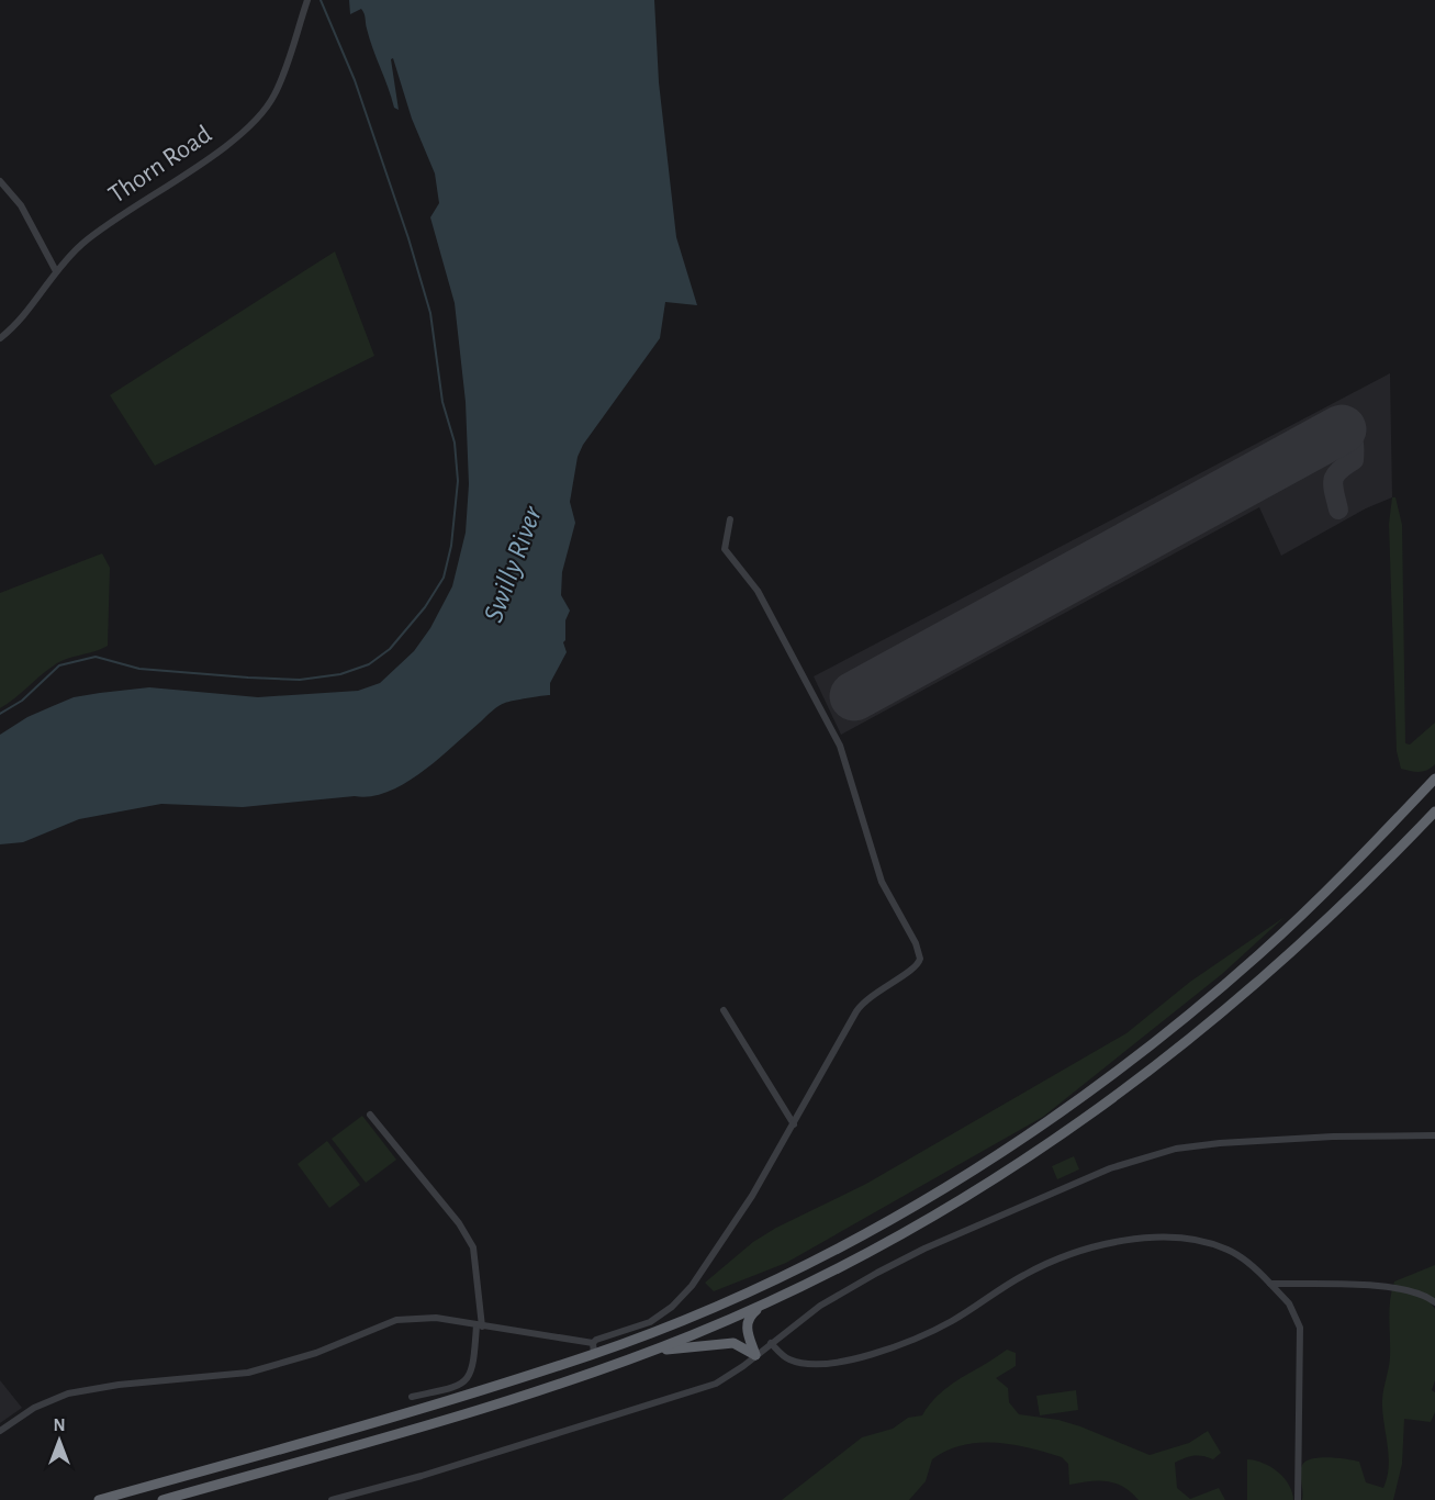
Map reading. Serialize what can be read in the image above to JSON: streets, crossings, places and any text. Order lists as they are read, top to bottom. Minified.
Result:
{"streets":{"street":["Thorn Road"]},"water":["Swilly River"],"north":"top"}
